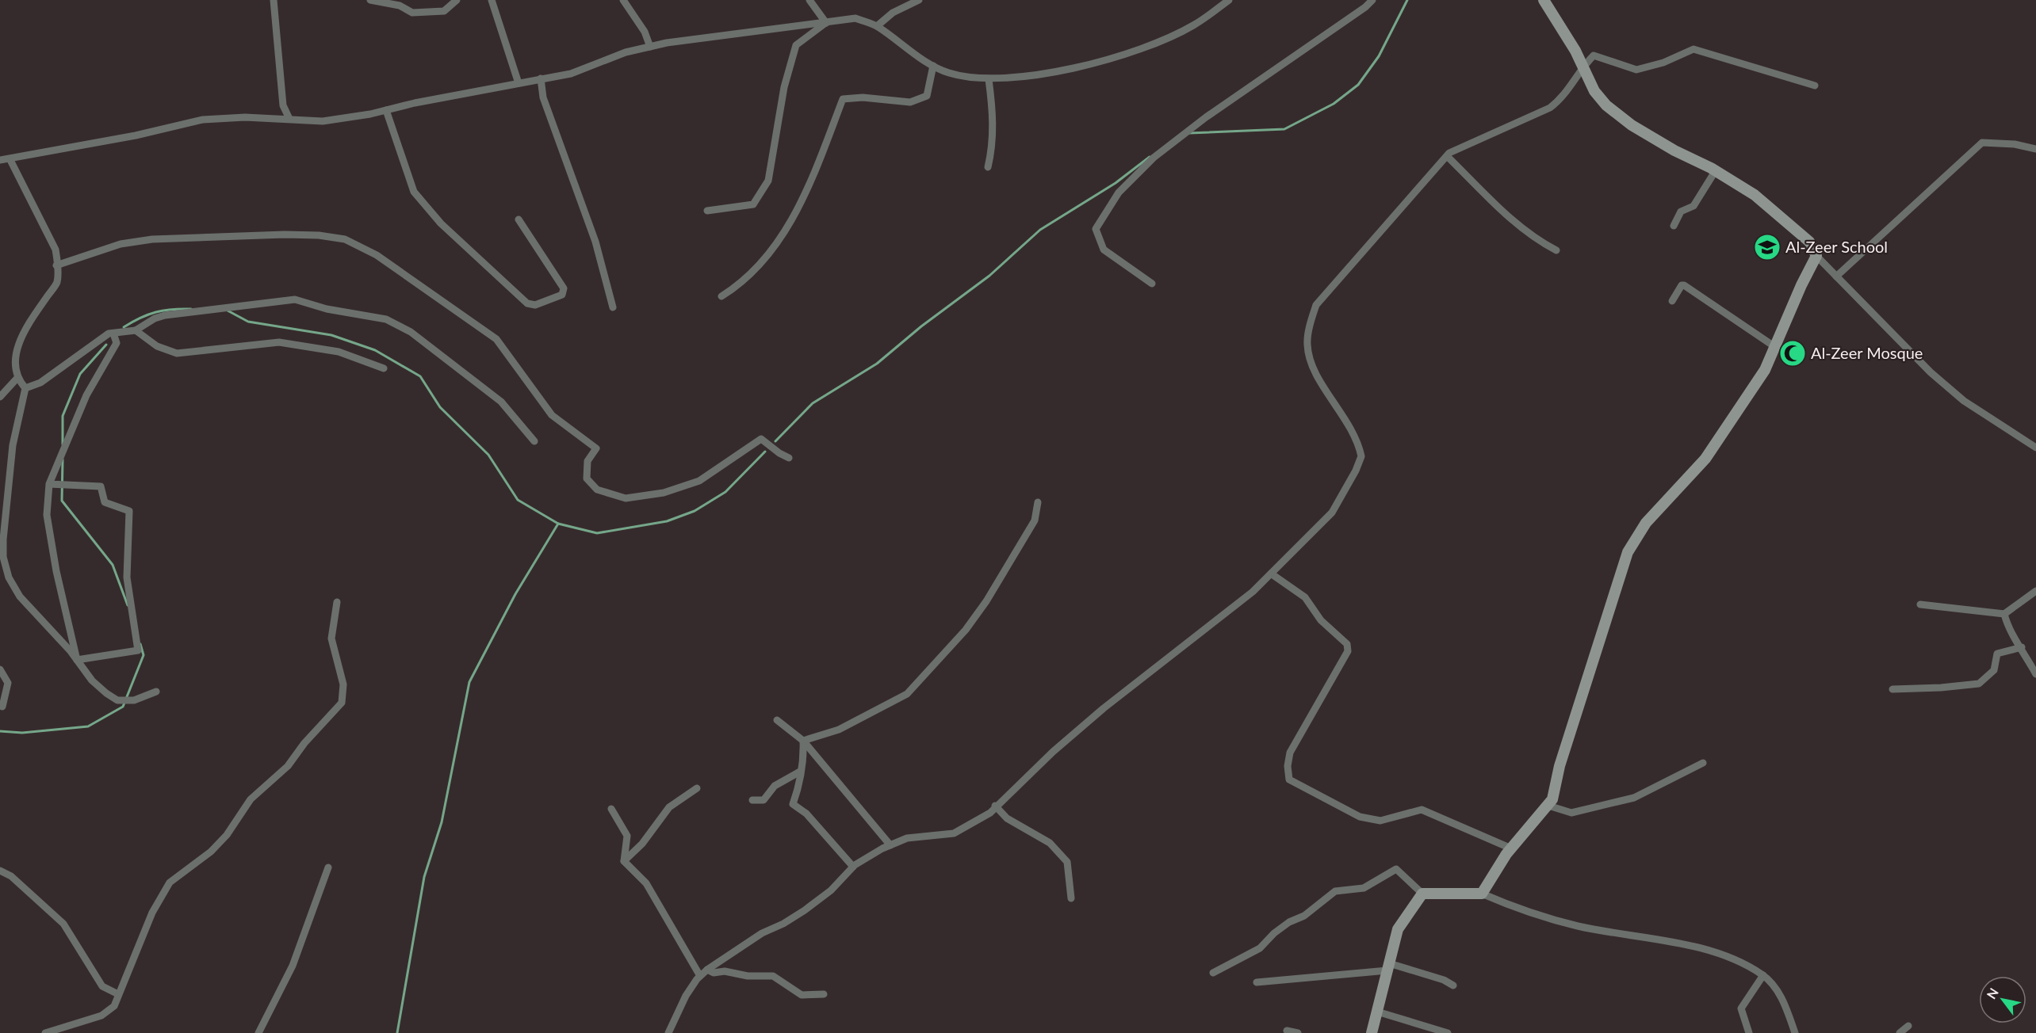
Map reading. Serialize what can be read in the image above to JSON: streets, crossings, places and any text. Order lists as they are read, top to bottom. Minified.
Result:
{"places":{"school or university":["Al-Zeer School"],"mosque":["Al-Zeer Mosque"]},"north":"top left"}
